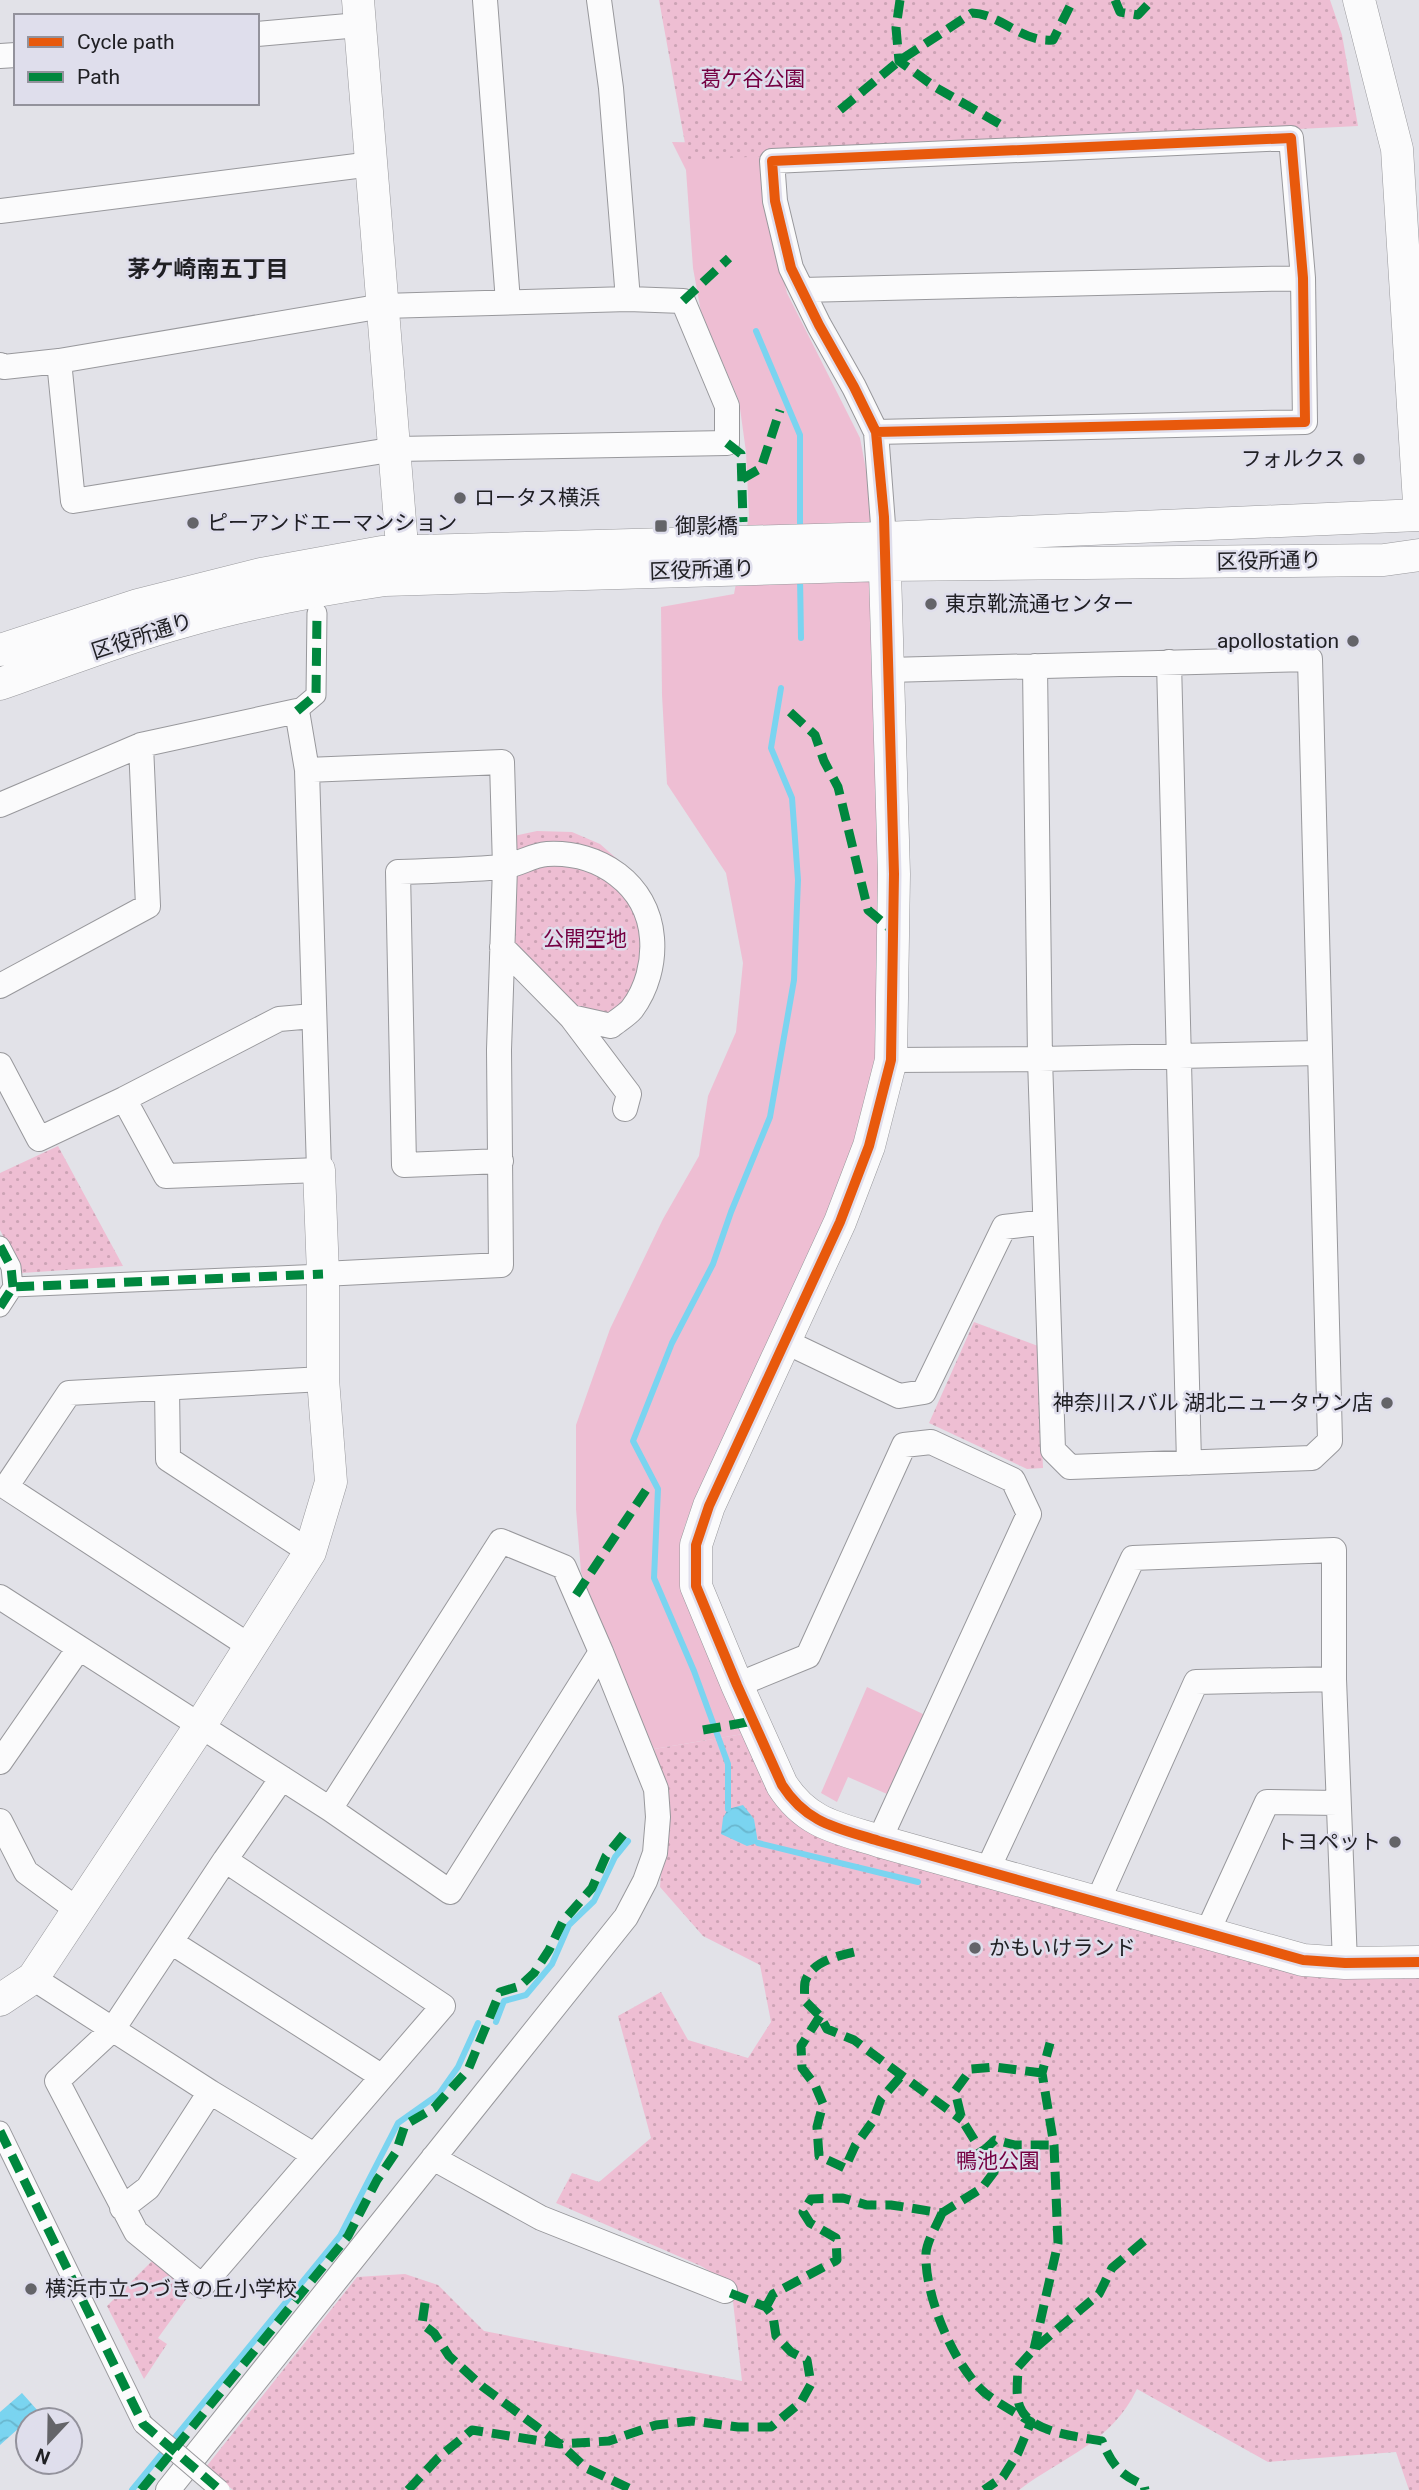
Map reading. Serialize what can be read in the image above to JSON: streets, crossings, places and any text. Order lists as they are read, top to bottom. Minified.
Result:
{"streets":{"street":["区役所通り"]},"districts":["茅ケ崎南五丁目"],"parks":["葛ケ谷公園","公開空地","鴨池公園"],"places":{"other":["フォルクス","ロータス横浜","ピーアンドエーマンション","東京靴流通センター","apollostation","神奈川スバル 湖北ニュータウン店","トヨペット","かもいけランド","横浜市立つづきの丘小学校"],"transit":["御影橋"]},"legend":["Cycle path","Path"],"north":"bottom"}
